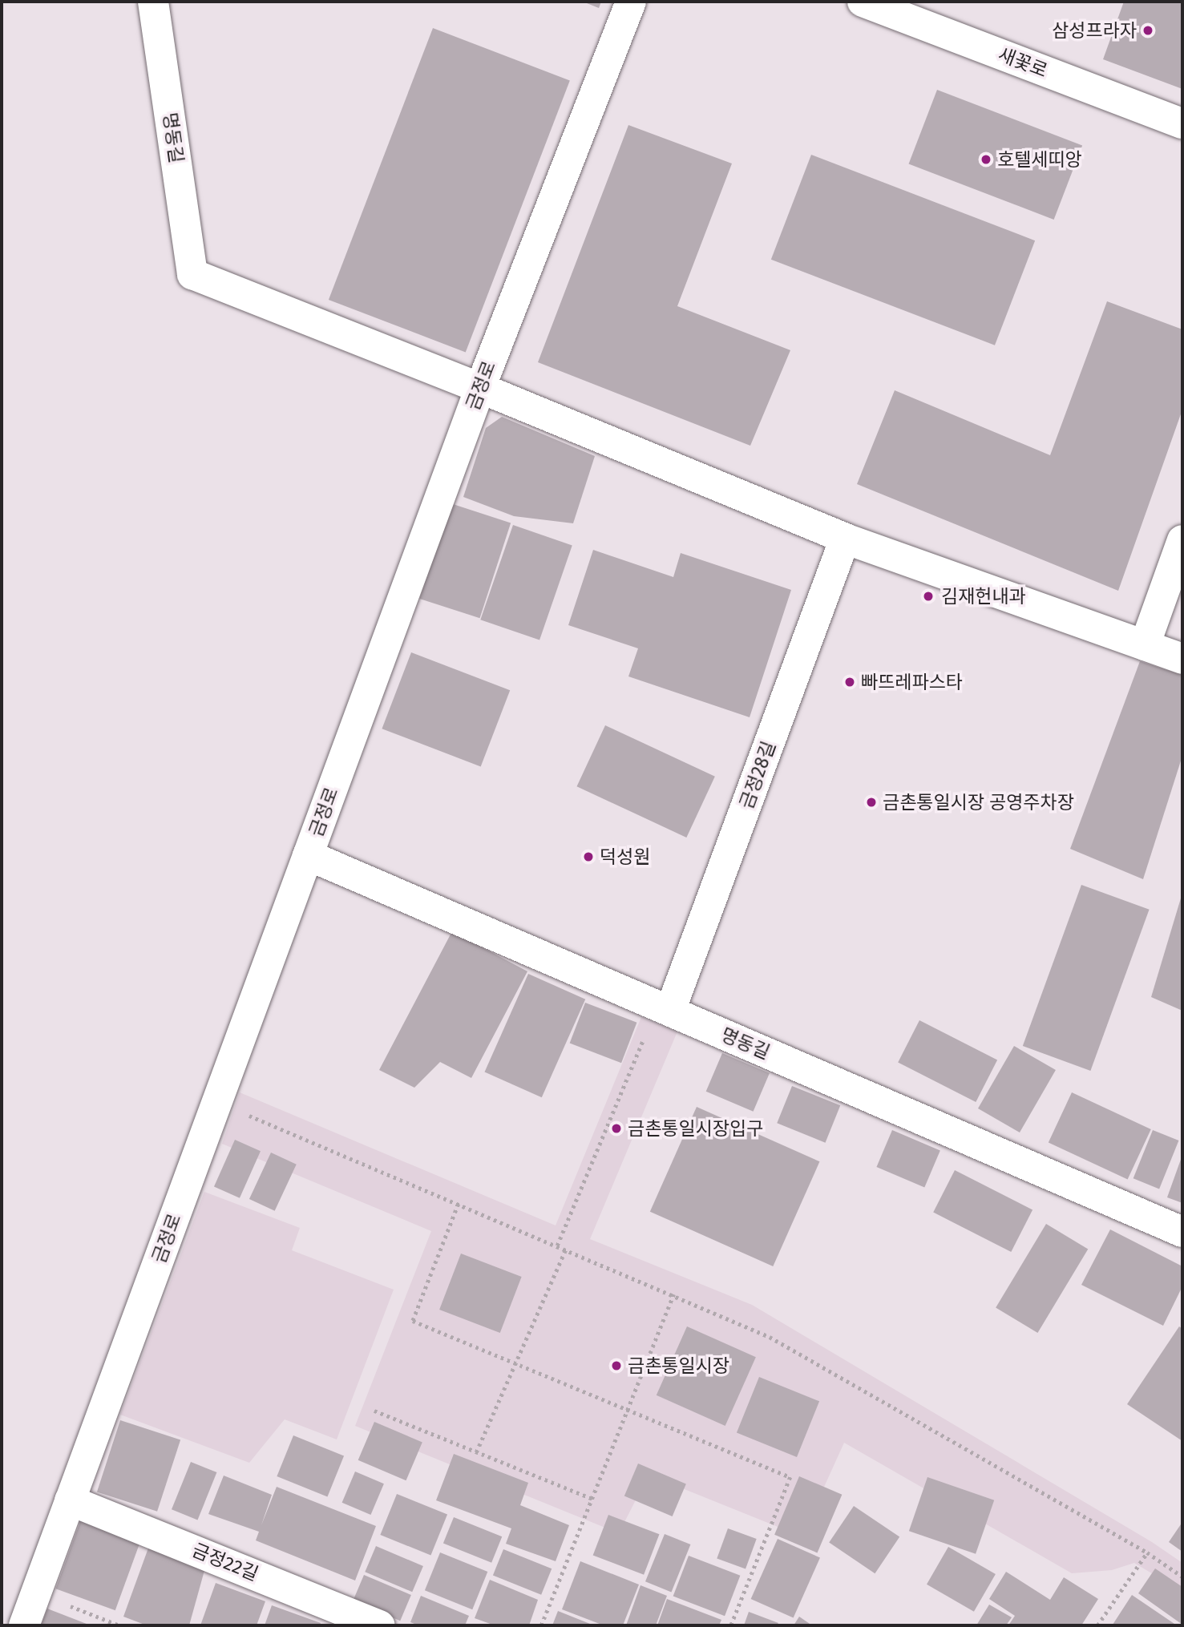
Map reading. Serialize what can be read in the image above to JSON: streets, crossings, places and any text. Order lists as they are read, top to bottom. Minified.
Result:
{"streets":{"street":["새꽃로","명동길","금정로","금정28길","금정22길"]},"crossings":[["명동길","금정로"],["명동길","금정28길"],["금정로","금정22길"]],"places":["삼성프라자","호텔세띠앙","김재헌내과","빠뜨레파스타","금촌통일시장 공영주차장","덕성원","금촌통일시장입구","금촌통일시장"]}
